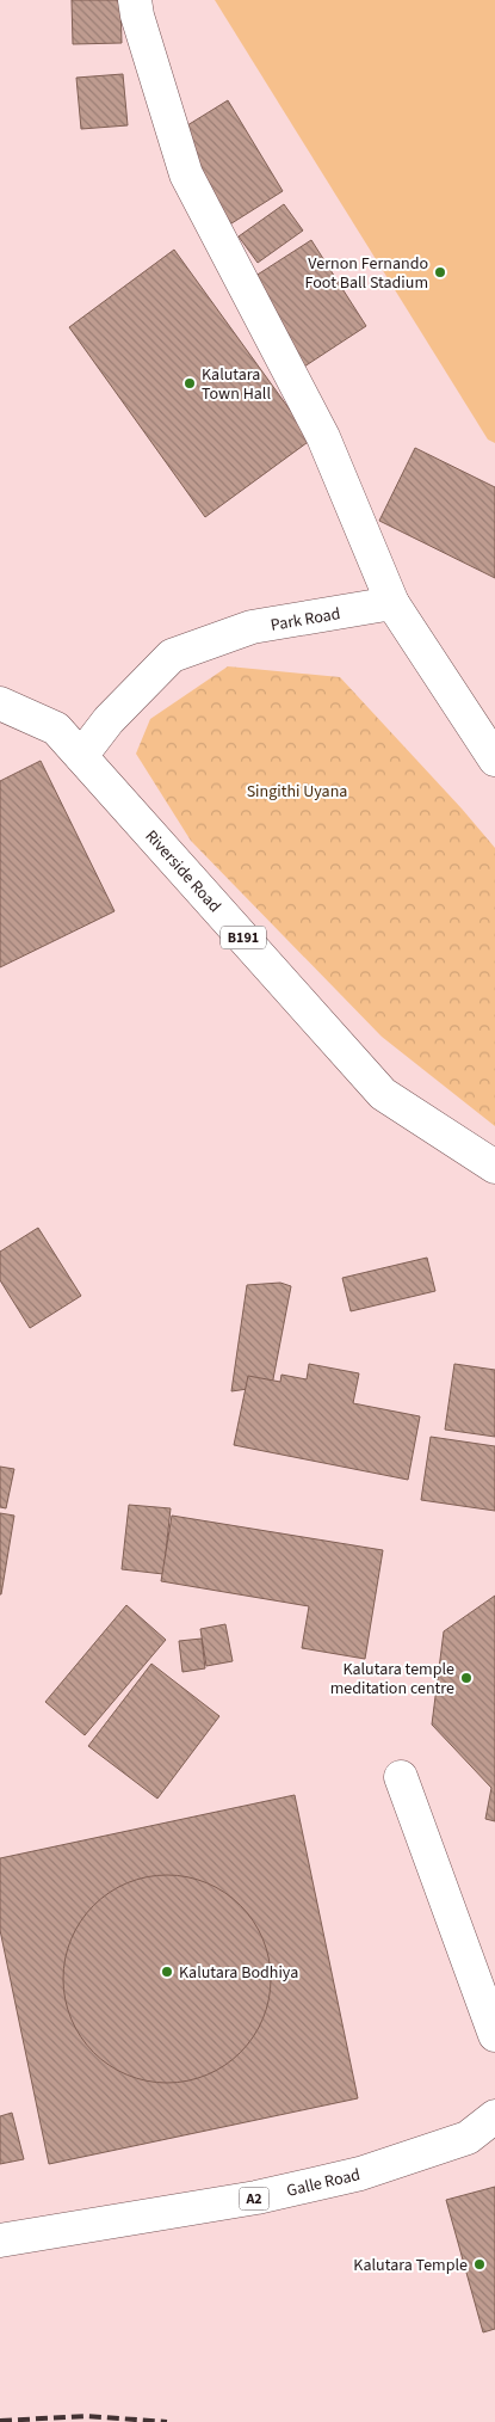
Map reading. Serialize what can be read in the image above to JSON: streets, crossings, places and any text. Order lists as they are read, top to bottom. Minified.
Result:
{"streets":{"main road":["Park Road","Riverside Road","B191","Galle Road","A2"]},"crossings":[["Park Road","Riverside Road"]],"parks":["Singithi Uyana"],"places":["Vernon Fernando Foot Ball Stadium","Kalutara Town Hall","Kalutara temple meditation centre","Kalutara Bodhiya","Kalutara Temple"]}
